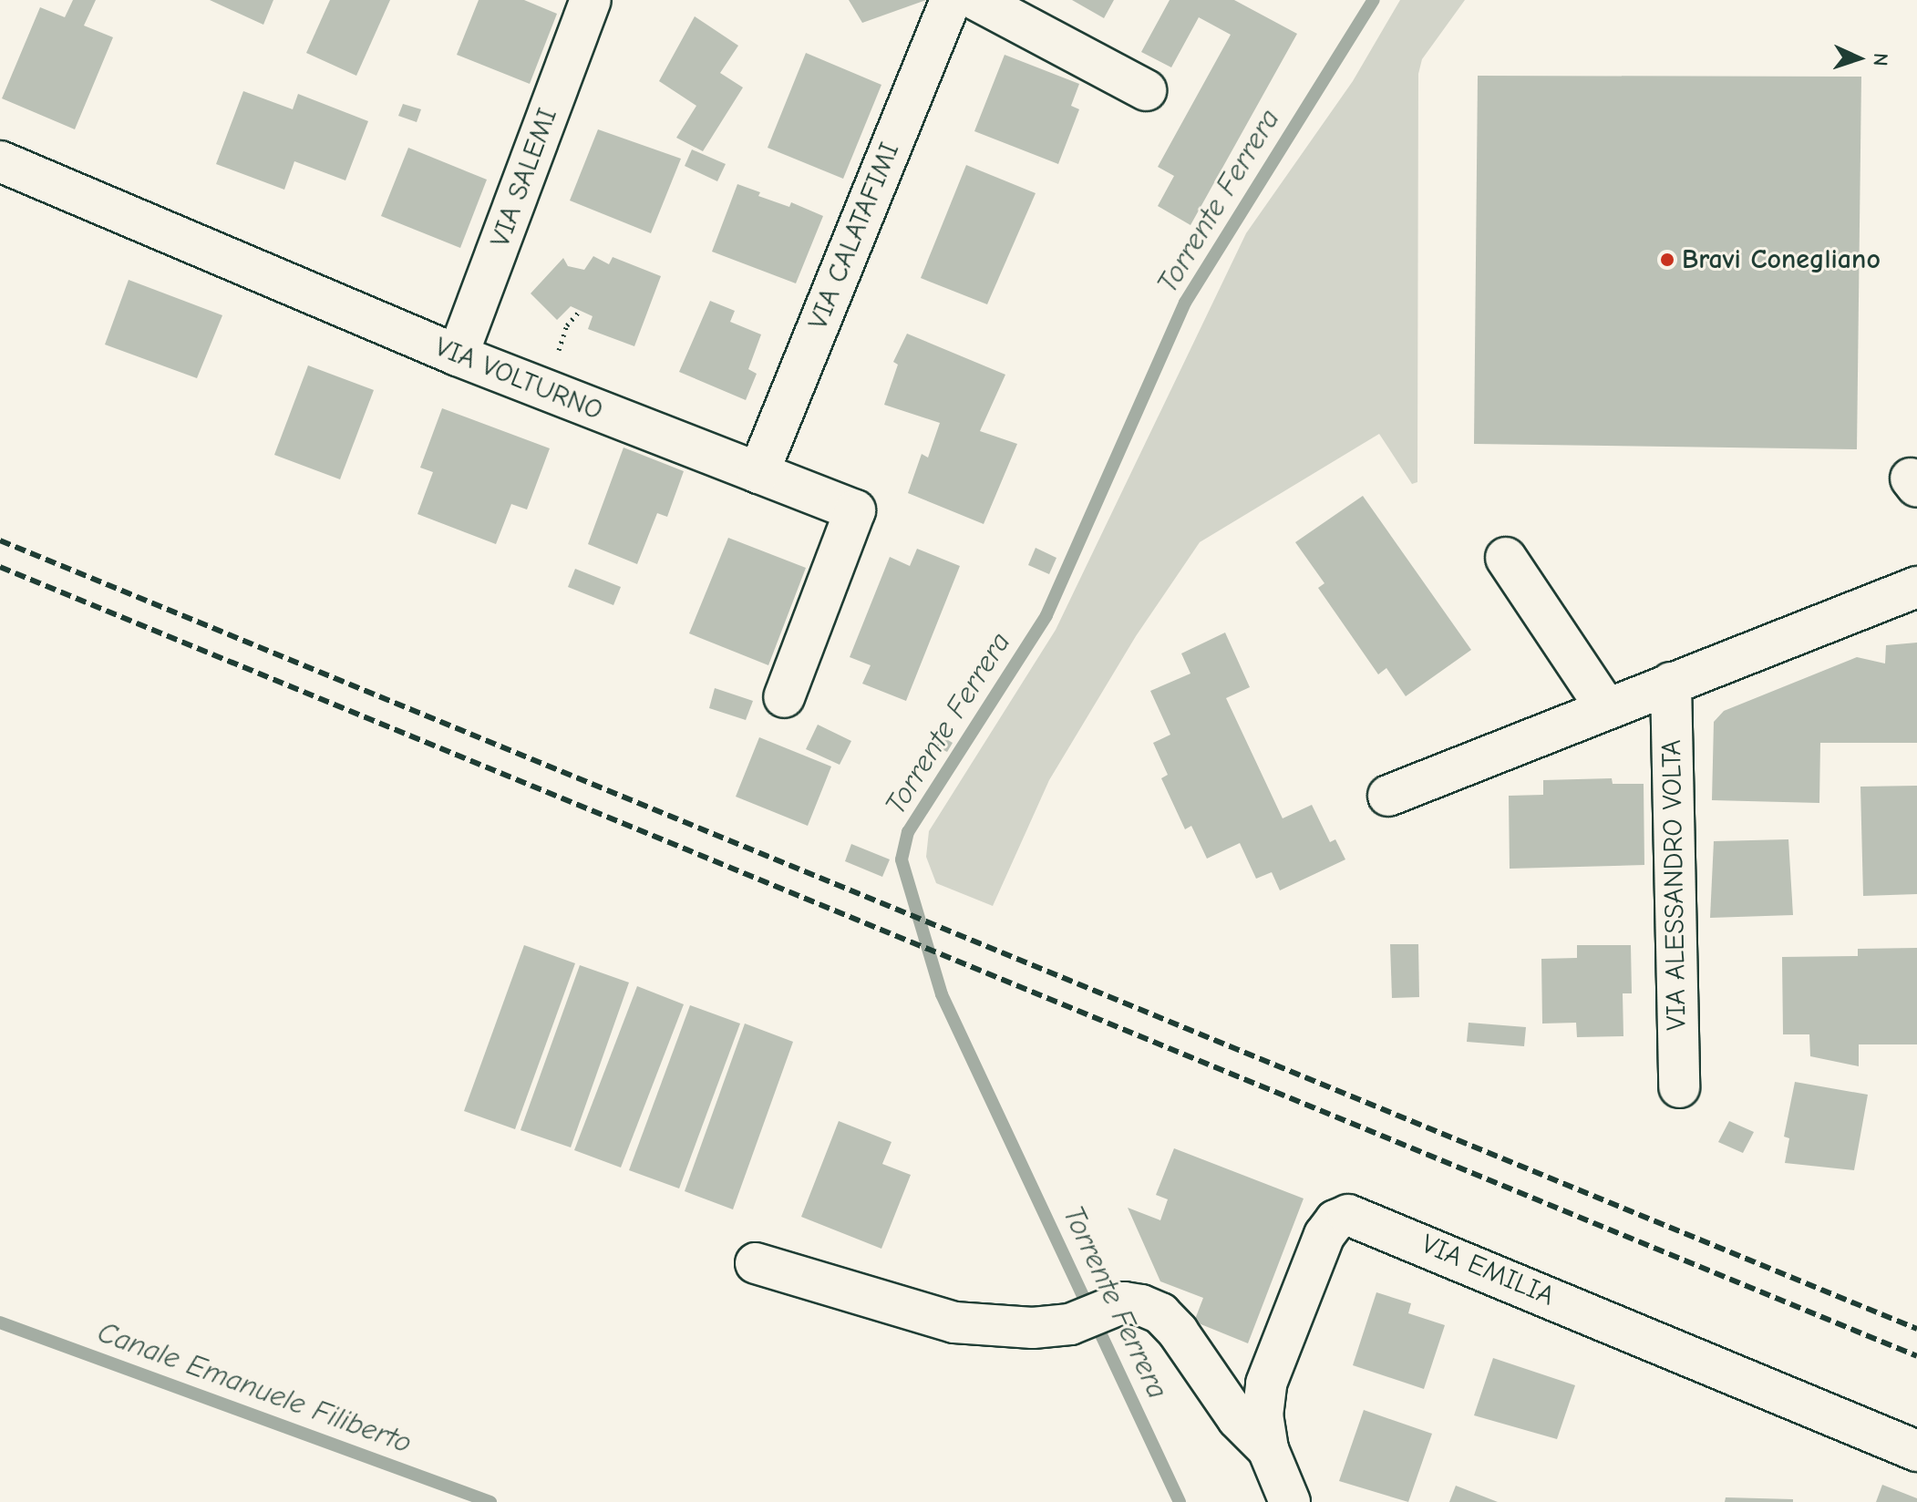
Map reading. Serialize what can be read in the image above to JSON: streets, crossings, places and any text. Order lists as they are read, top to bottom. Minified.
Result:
{"streets":{"street":["VIA SALEMI","VIA CALATAFIMI","VIA VOLTURNO","VIA ALESSANDRO VOLTA","VIA EMILIA"]},"crossings":[["VIA SALEMI","VIA VOLTURNO"],["VIA CALATAFIMI","VIA VOLTURNO"]],"water":["Torrente Ferrera","Canale Emanuele Filiberto"],"places":["Bravi Conegliano"],"north":"right"}
